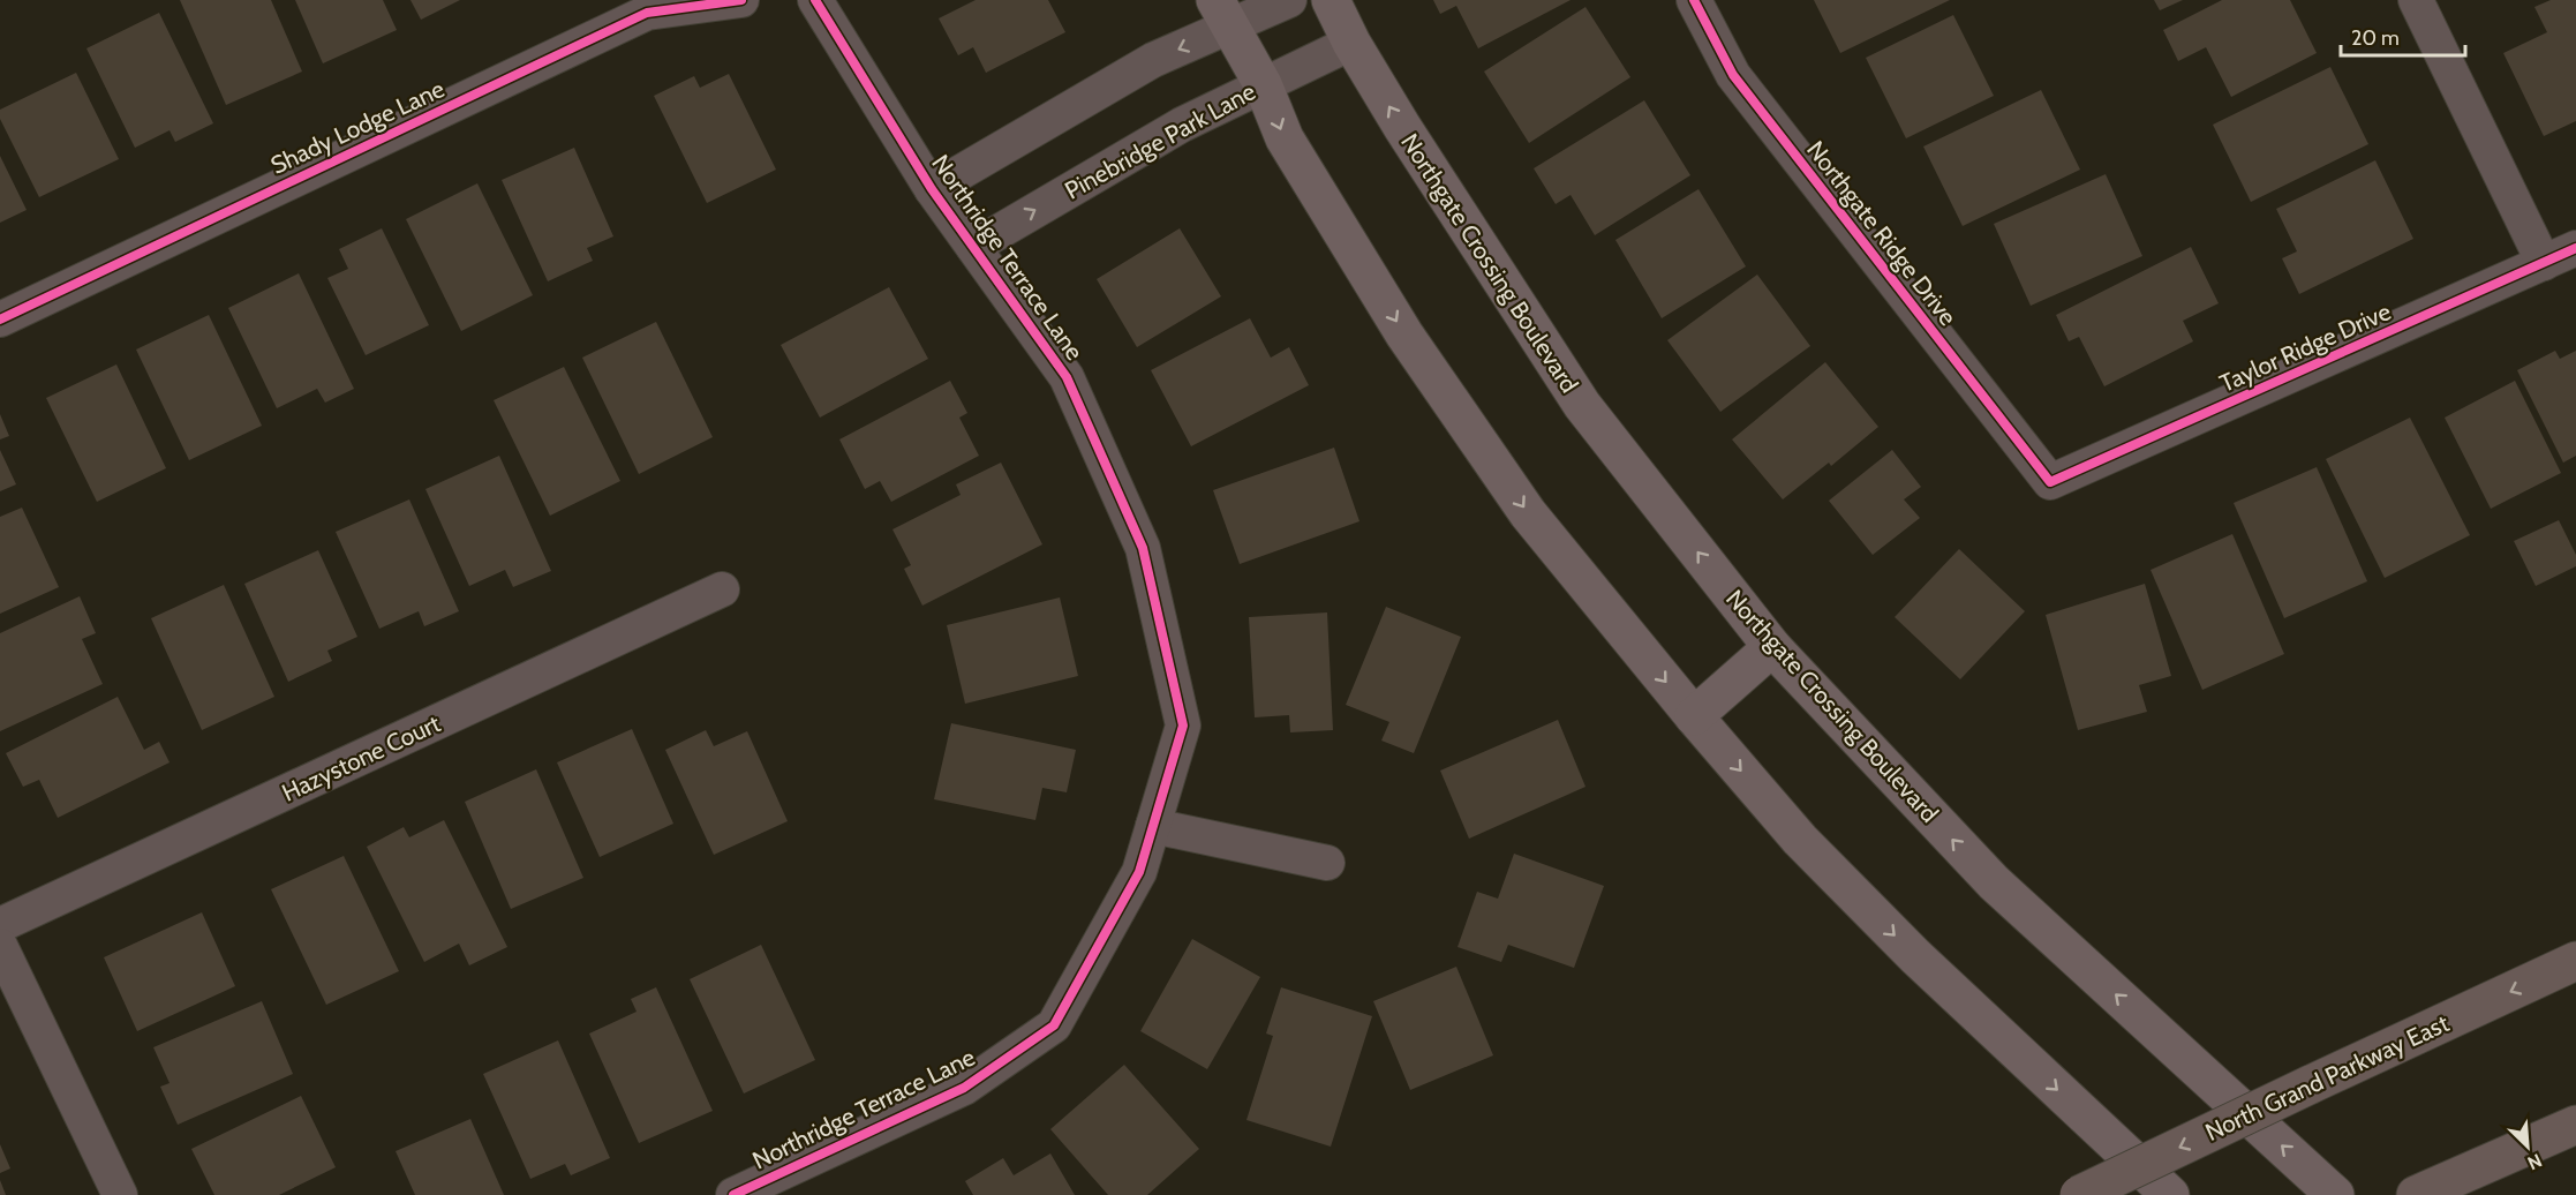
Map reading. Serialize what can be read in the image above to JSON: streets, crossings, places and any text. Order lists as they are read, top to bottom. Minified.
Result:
{"streets":{"highway":["North Grand Parkway East"],"main road":["Northgate Crossing Boulevard"],"street":["Shady Lodge Lane","Pinebridge Park Lane","Northgate Ridge Drive","Northridge Terrace Lane","Taylor Ridge Drive","Hazystone Court"]},"crossings":[["Pinebridge Park Lane","Northridge Terrace Lane"],["Pinebridge Park Lane","Northgate Crossing Boulevard"],["Northgate Ridge Drive","Taylor Ridge Drive"]],"scale_bar":"20 m","north":"bottom right"}
